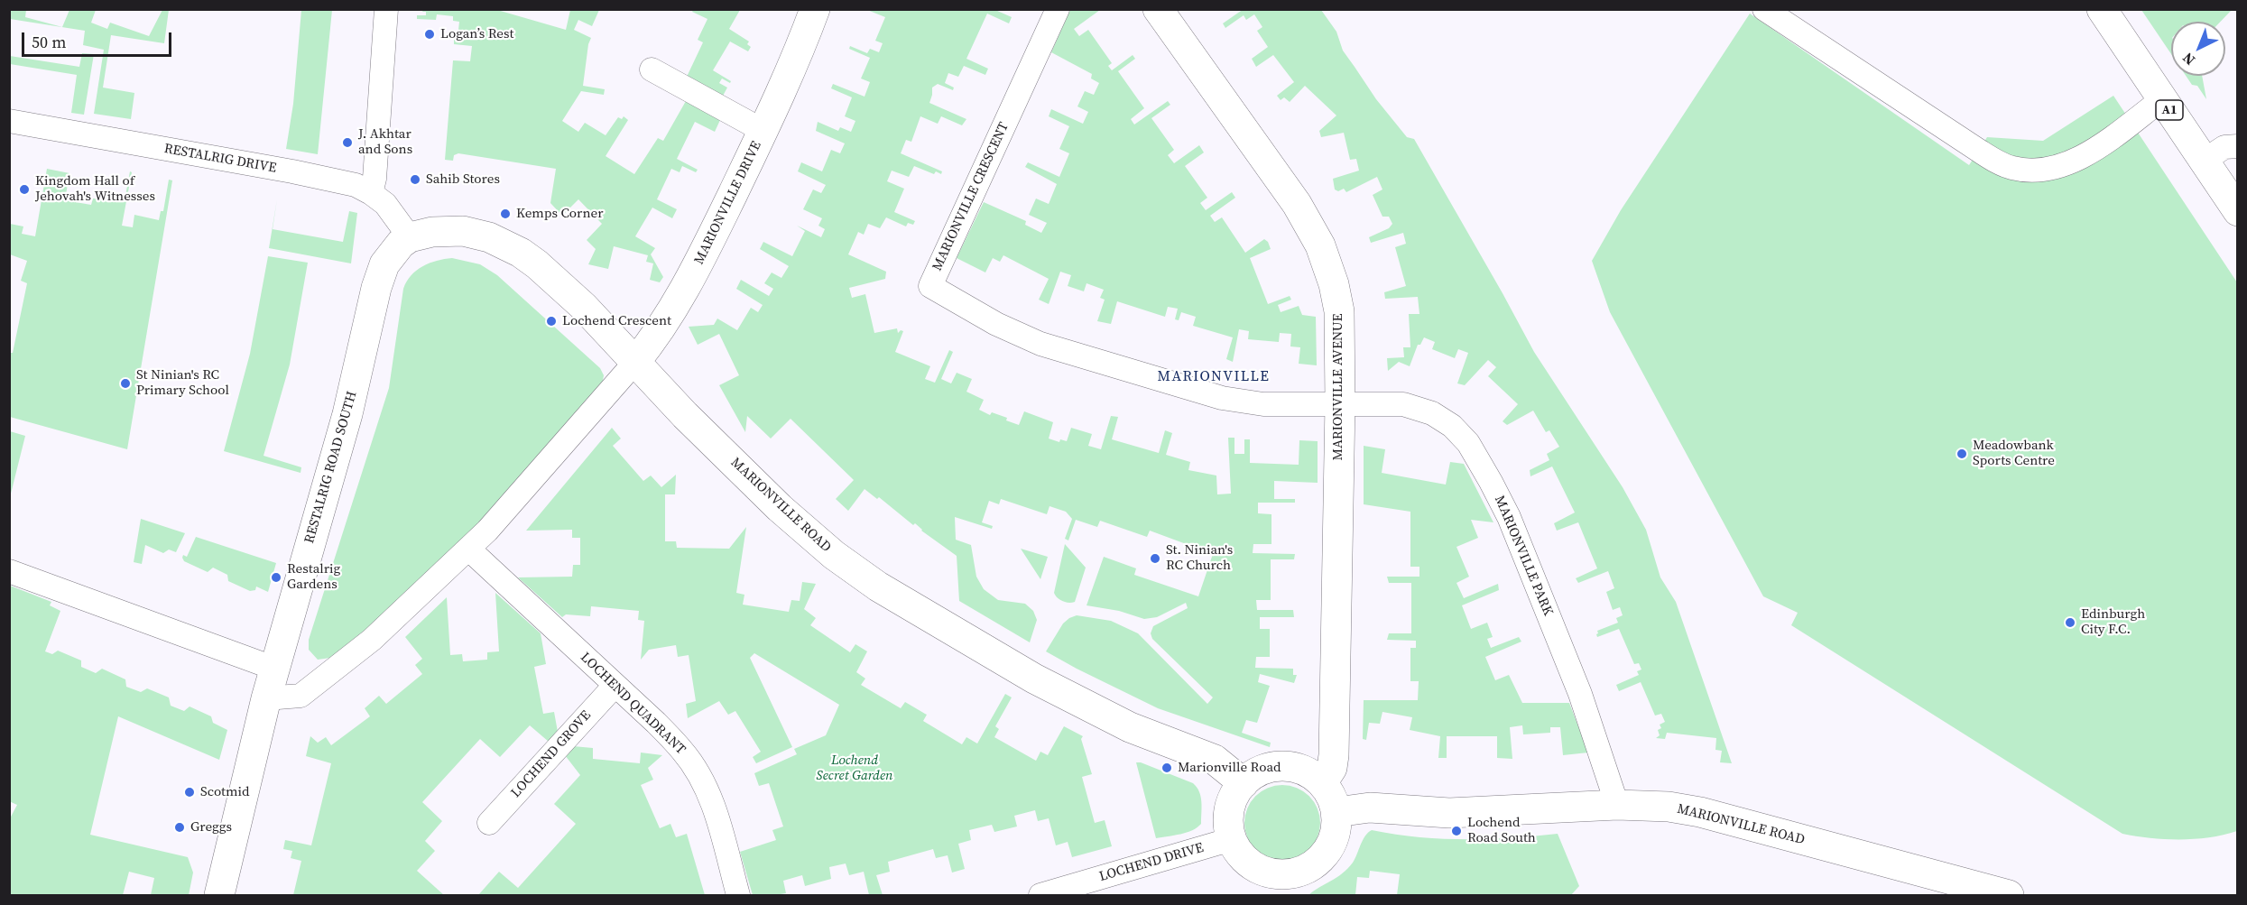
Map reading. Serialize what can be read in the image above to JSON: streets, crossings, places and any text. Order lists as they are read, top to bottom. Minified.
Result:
{"streets":{"street":["A1","RESTALRIG DRIVE","MARIONVILLE CRESCENT","MARIONVILLE DRIVE","MARIONVILLE AVENUE","RESTALRIG ROAD SOUTH","MARIONVILLE ROAD","MARIONVILLE PARK","LOCHEND QUADRANT","LOCHEND GROVE","LOCHEND DRIVE"]},"crossings":[["RESTALRIG DRIVE","RESTALRIG ROAD SOUTH"],["RESTALRIG DRIVE","MARIONVILLE ROAD"],["MARIONVILLE CRESCENT","MARIONVILLE AVENUE"],["MARIONVILLE CRESCENT","MARIONVILLE PARK"],["MARIONVILLE DRIVE","MARIONVILLE ROAD"],["MARIONVILLE AVENUE","MARIONVILLE ROAD"],["MARIONVILLE AVENUE","MARIONVILLE PARK"],["MARIONVILLE AVENUE","LOCHEND DRIVE"],["RESTALRIG ROAD SOUTH","MARIONVILLE ROAD"],["MARIONVILLE ROAD","MARIONVILLE PARK"],["MARIONVILLE ROAD","LOCHEND DRIVE"],["LOCHEND QUADRANT","LOCHEND GROVE"]],"districts":["MARIONVILLE"],"parks":["Lochend Secret Garden"],"places":["Logan’s Rest","J. Akhtar and Sons","Sahib Stores","Kingdom Hall of Jehovah's Witnesses","Kemps Corner","Lochend Crescent","St Ninian's RC Primary School","Meadowbank Sports Centre","St. Ninian's RC Church","Restalrig Gardens","Edinburgh City F.C.","Marionville Road","Scotmid","Greggs","Lochend Road South"],"scale_bar":"50 m","north":"bottom left"}
